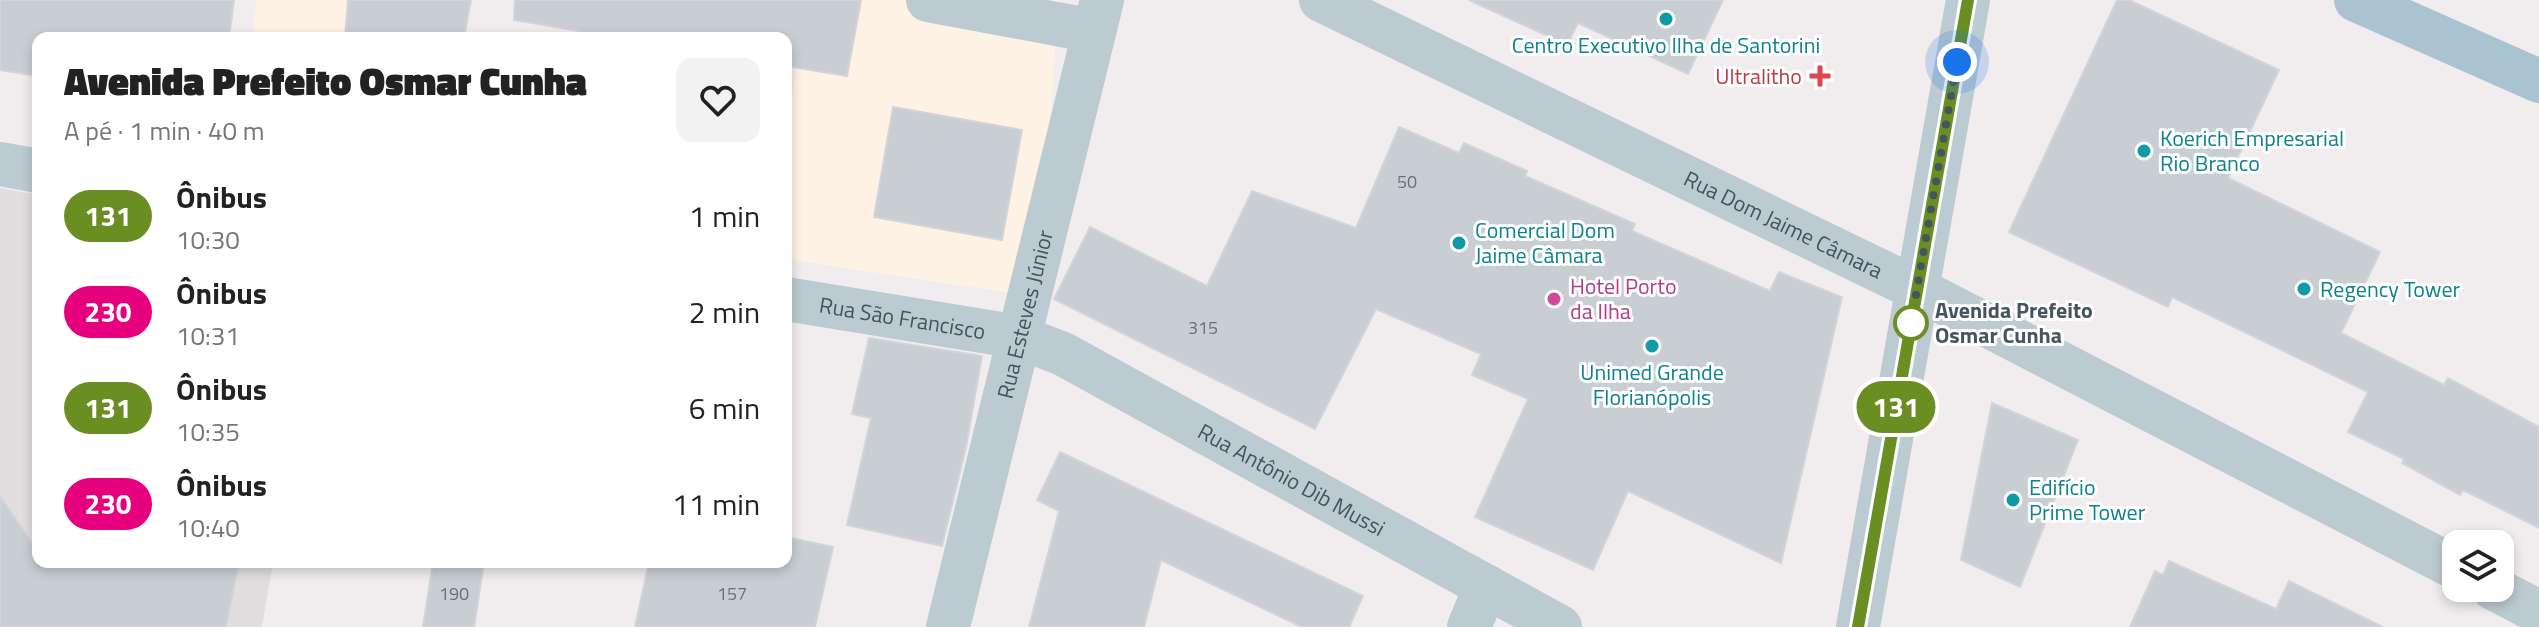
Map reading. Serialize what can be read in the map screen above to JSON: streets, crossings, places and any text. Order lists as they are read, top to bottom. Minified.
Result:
{"streets":{"street":["Rua Dom Jaime Câmara","Rua Esteves Júnior","Rua São Francisco","Rua Antônio Dib Mussi"]},"crossings":[["Rua Esteves Júnior","Rua São Francisco"],["Rua Esteves Júnior","Rua Antônio Dib Mussi"],["Rua São Francisco","Rua Antônio Dib Mussi"]],"places":{"other":["Centro Executivo Ilha de Santorini","Koerich Empresarial Rio Branco","Comercial Dom Jaime Câmara","Regency Tower","Hotel Porto da Ilha","Avenida Prefeito Osmar Cunha","Unimed Grande Florianópolis","Edifício Prime Tower"],"health":["Ultralitho"]},"lines":["bus line 131"],"house_numbers":["50","315","190","157"],"page":{"on_map":"131","heading":["Avenida Prefeito Osmar Cunha","A pé · 1 min · 40 m"],"list":[{"mark":"131","name":"Ônibus","note":"10:30","value":"1 min"},{"mark":"230","name":"Ônibus","note":"10:31","value":"2 min"},{"mark":"131","name":"Ônibus","note":"10:35","value":"6 min"},{"mark":"230","name":"Ônibus","note":"10:40","value":"11 min"}]}}
